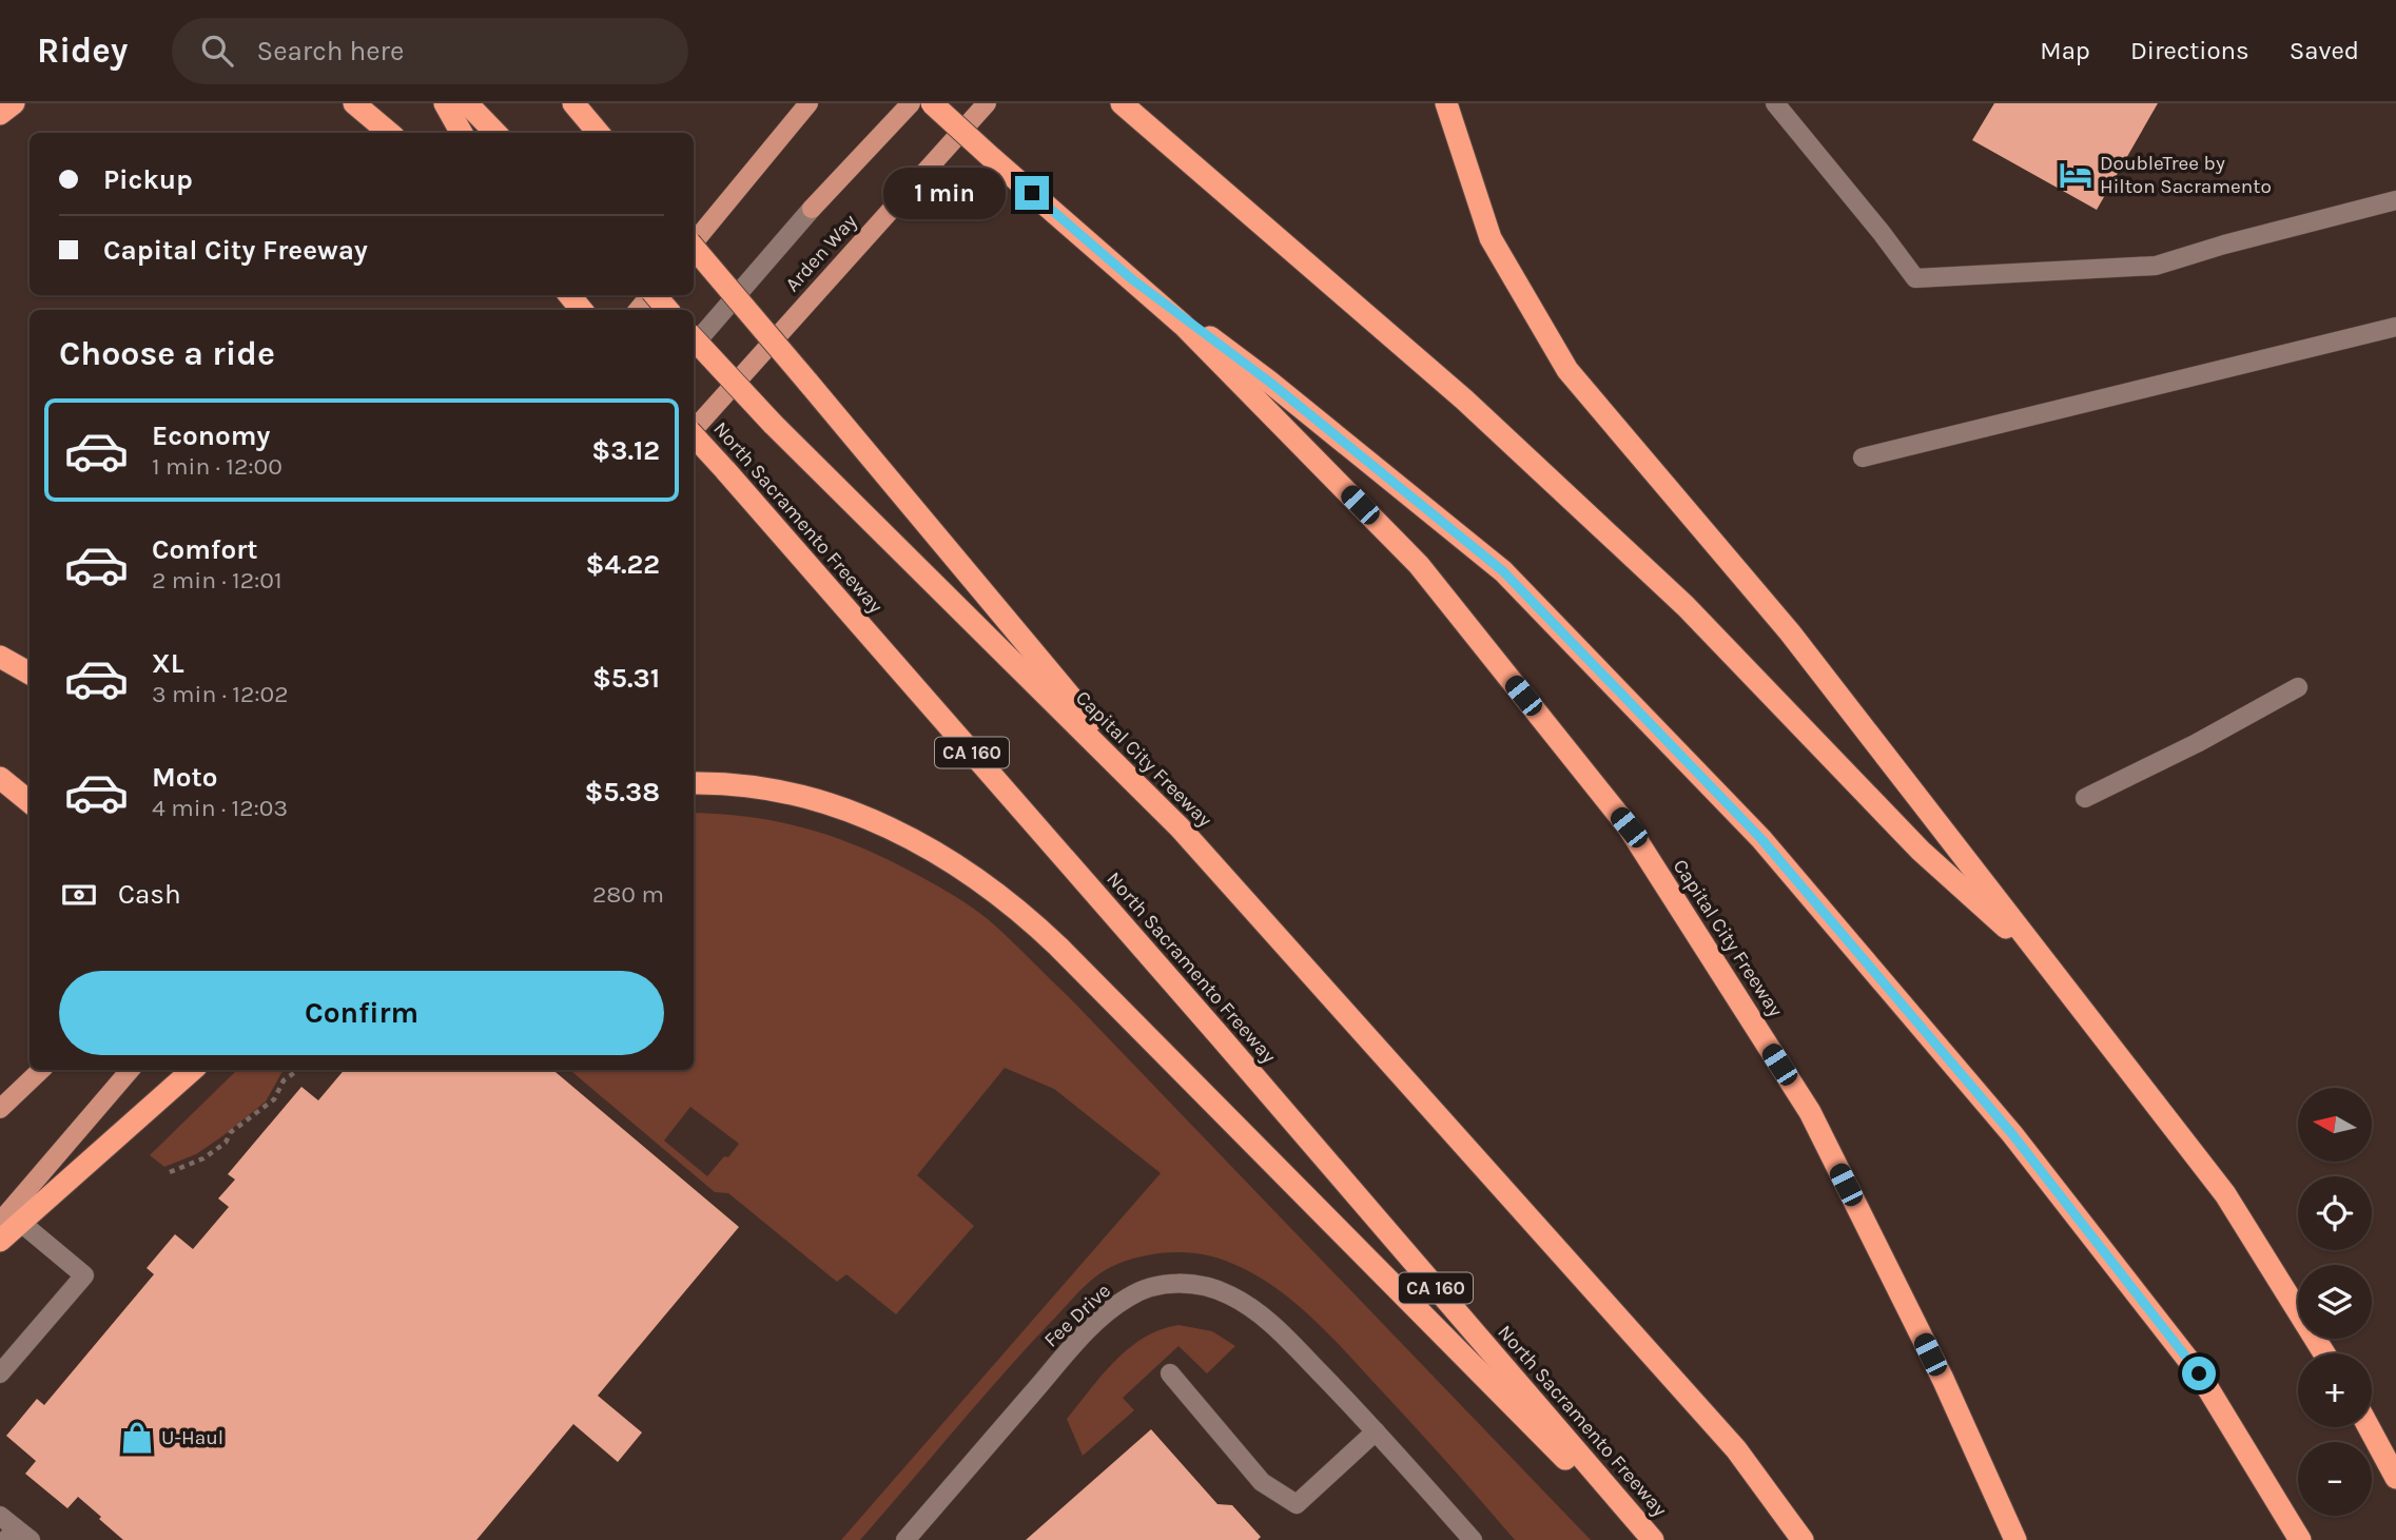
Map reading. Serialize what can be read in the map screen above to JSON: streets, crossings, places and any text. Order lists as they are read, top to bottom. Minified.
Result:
{"streets":{"highway":["North Sacramento Freeway","CA 160","Capital City Freeway"],"main road":["Arden Way"],"street":["Fee Drive"]},"places":{"hotel":["DoubleTree by Hilton Sacramento"],"shop":["U-Haul"]},"north":"left","page":{"header":"Ridey","search":"Search here","nav":["Map","Directions","Saved"],"banner":["Pickup","Capital City Freeway"],"bubble":"1 min","heading":"Choose a ride","list":[{"name":"Economy","note":"1 min · 12:00","value":"$3.12"},{"name":"Comfort","note":"2 min · 12:01","value":"$4.22"},{"name":"XL","note":"3 min · 12:02","value":"$5.31"},{"name":"Moto","note":"4 min · 12:03","value":"$5.38"}],"pay":["Cash","280 m"],"buttons":"Confirm","map_buttons":["+","−"]}}
